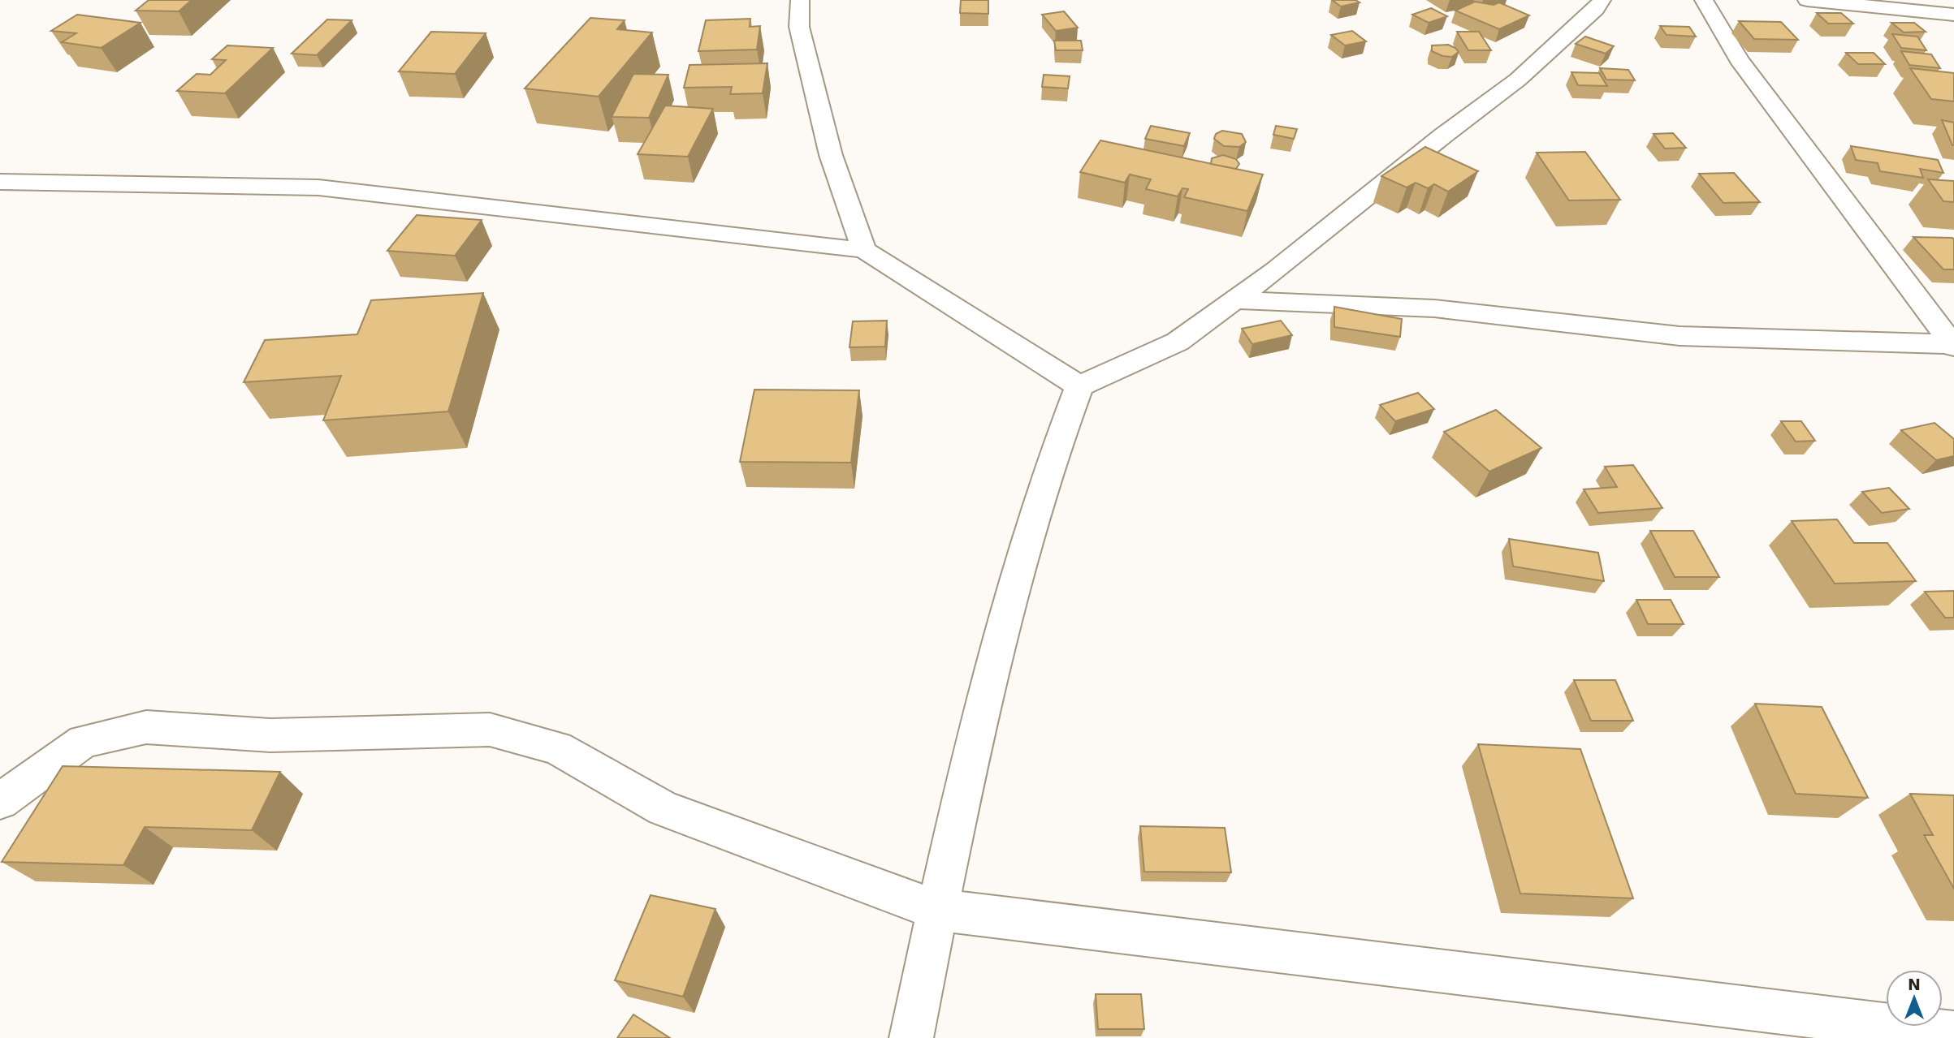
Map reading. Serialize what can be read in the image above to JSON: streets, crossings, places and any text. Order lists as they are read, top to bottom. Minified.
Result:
{"north":"top"}
